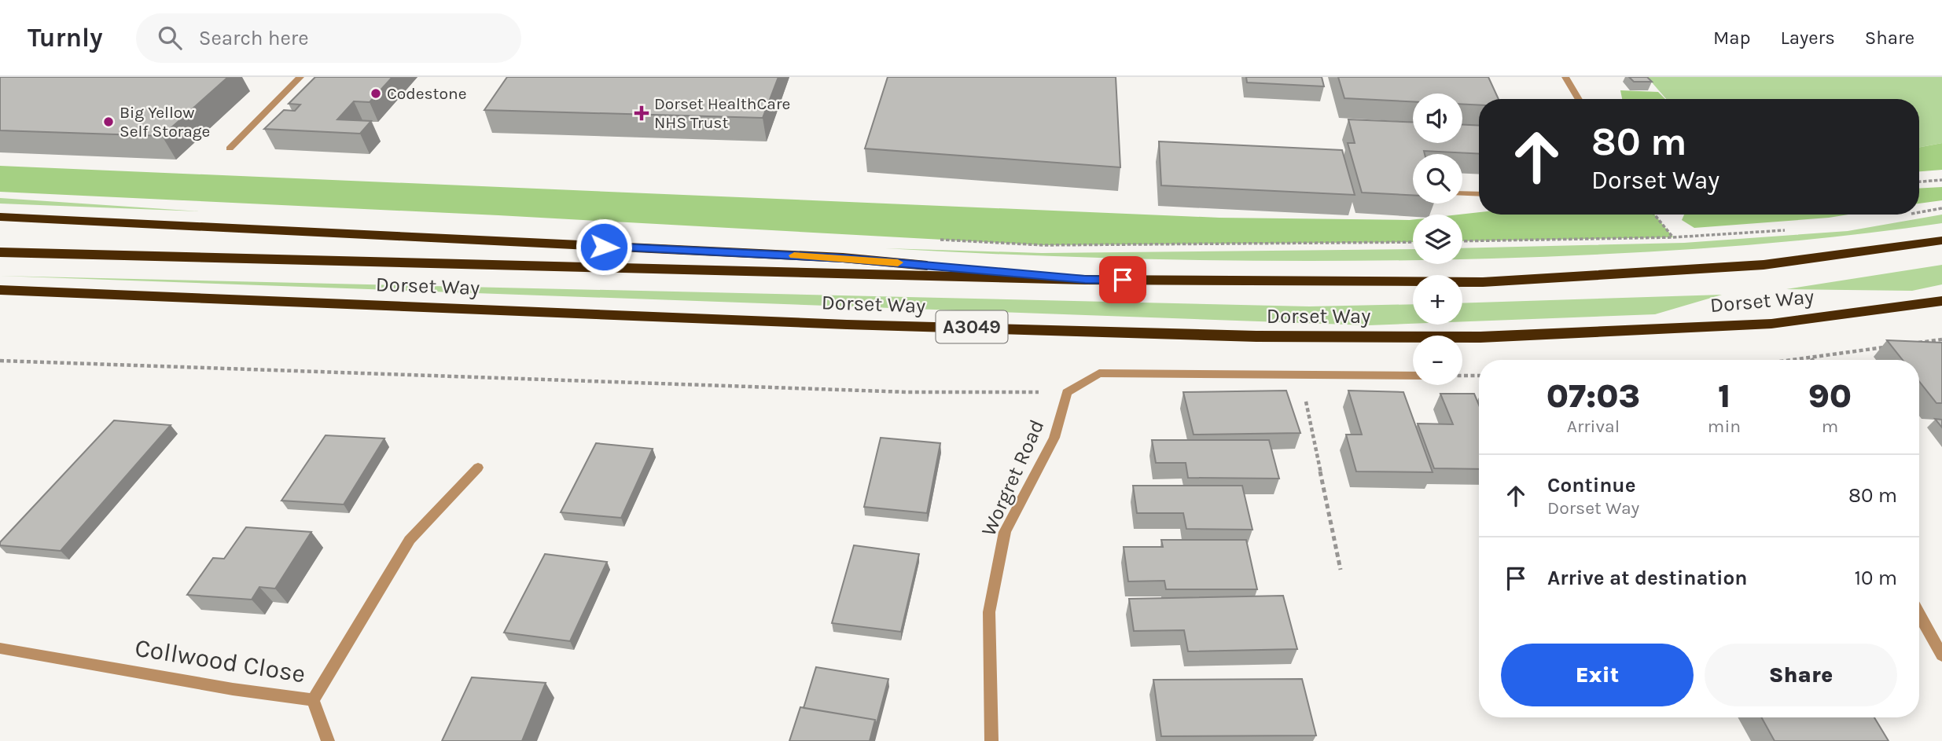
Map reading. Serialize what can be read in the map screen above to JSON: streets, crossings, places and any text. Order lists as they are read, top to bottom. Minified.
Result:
{"streets":{"highway":["Dorset Way","A3049"],"street":["Worgret Road","Collwood Close"]},"places":{"other":["Codestone","Big Yellow Self Storage"],"health":["Dorset HealthCare NHS Trust"]},"page":{"header":"Turnly","search":"Search here","nav":["Map","Layers","Share"],"map_buttons":["+","−"],"turn":["80 m","Dorset Way"],"eta":["07:03","Arrival","1","min","90","m"],"list":[{"name":"Continue","note":"Dorset Way","value":"80 m"},{"name":"Arrive at destination","value":"10 m"}],"buttons":["Exit","Share"]}}
